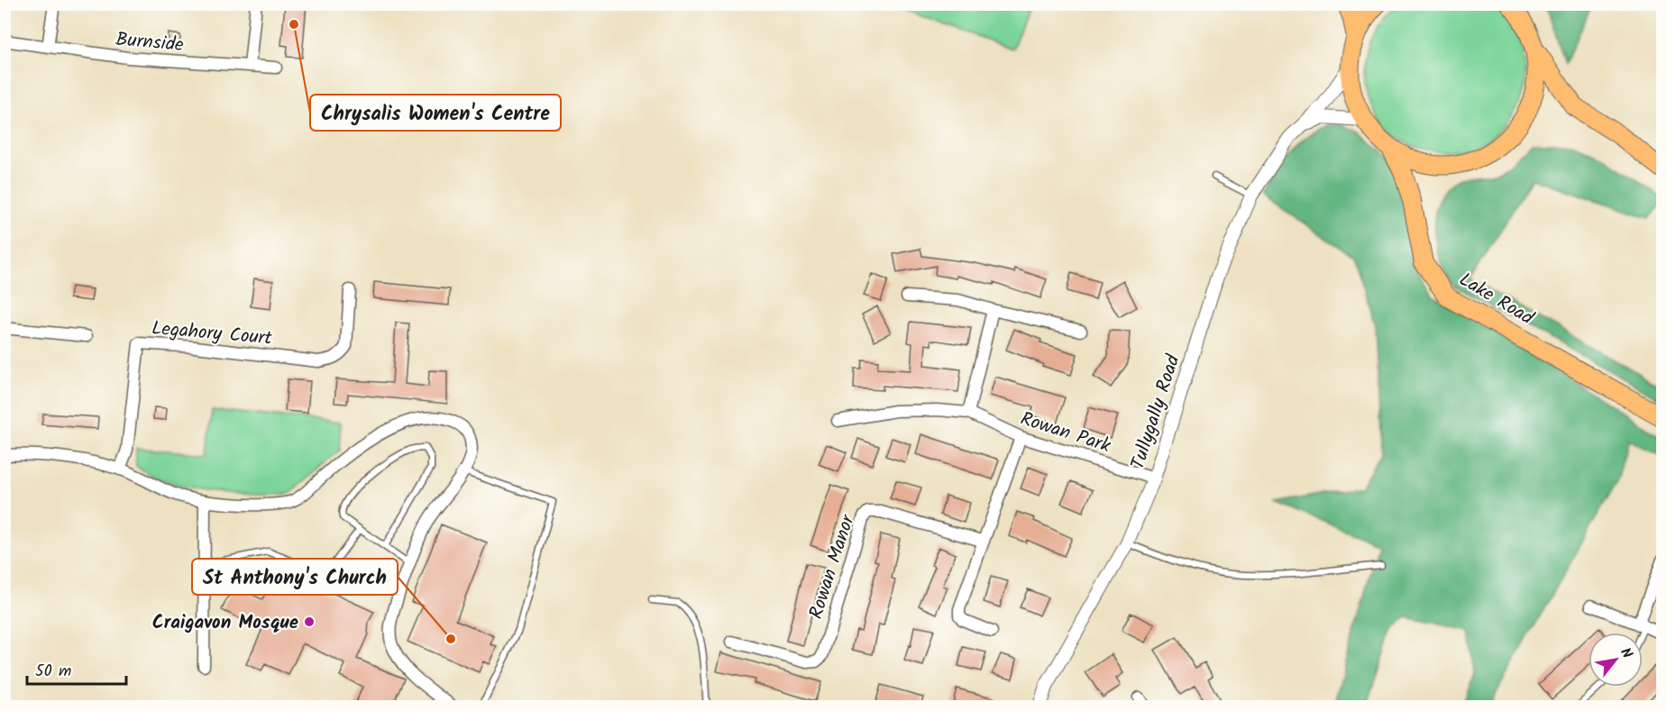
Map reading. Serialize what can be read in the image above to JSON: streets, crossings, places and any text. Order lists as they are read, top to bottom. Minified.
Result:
{"streets":{"highway":["Lake Road"],"street":["Burnside","Legahory Court","Tullygally Road","Rowan Park","Rowan Manor"]},"crossings":[["Tullygally Road","Rowan Park"]],"places":["Chrysalis Women's Centre","Craigavon Mosque","St Anthony's Church"],"scale_bar":"50 m","north":"top right"}
